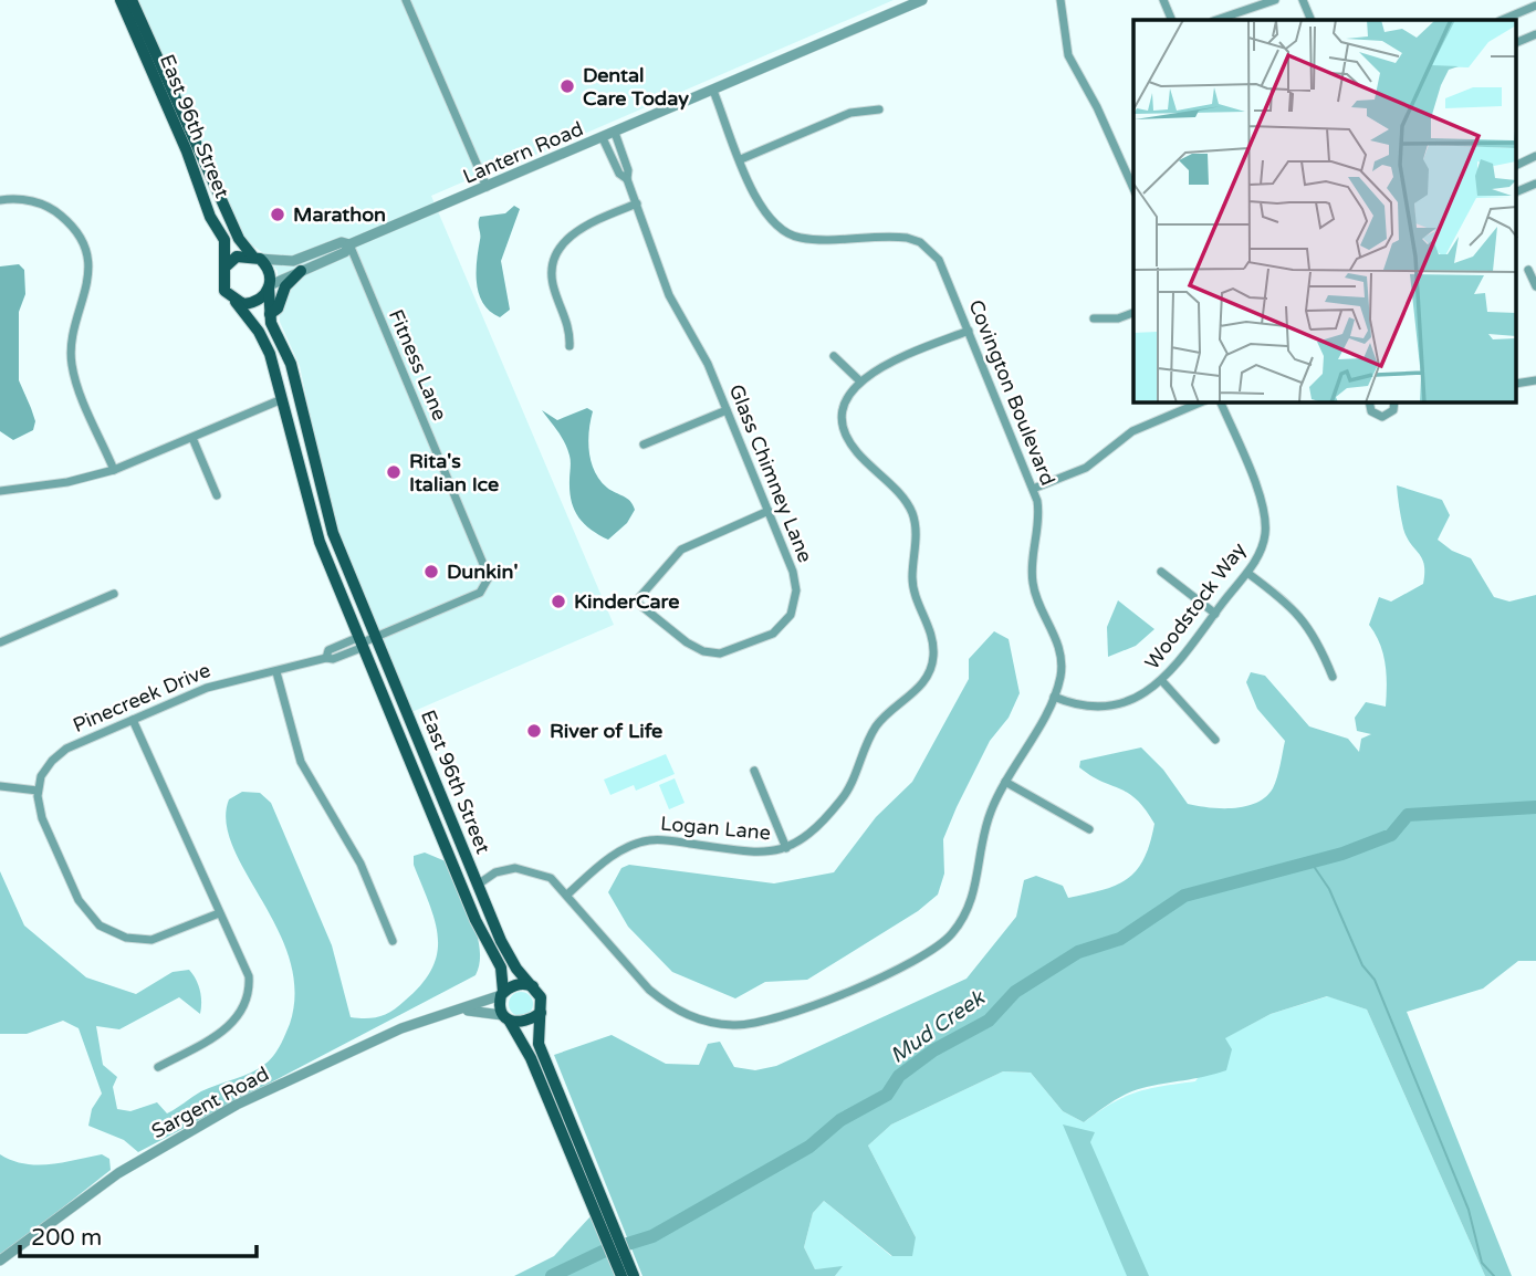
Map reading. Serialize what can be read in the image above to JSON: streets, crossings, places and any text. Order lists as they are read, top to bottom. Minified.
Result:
{"streets":{"main road":["East 96th Street"],"street":["Lantern Road","Fitness Lane","Covington Boulevard","Glass Chimney Lane","Woodstock Way","Pinecreek Drive","Logan Lane","Sargent Road"]},"crossings":[["East 96th Street","Lantern Road"],["East 96th Street","Fitness Lane"],["East 96th Street","Covington Boulevard"],["East 96th Street","Pinecreek Drive"],["East 96th Street","Sargent Road"],["Lantern Road","Fitness Lane"],["Lantern Road","Covington Boulevard"],["Lantern Road","Glass Chimney Lane"],["Fitness Lane","Pinecreek Drive"],["Covington Boulevard","Woodstock Way"],["Covington Boulevard","Logan Lane"]],"water":["Mud Creek"],"places":["Dental Care Today","Marathon","Rita's Italian Ice","Dunkin'","KinderCare","River of Life"],"scale_bar":"200 m"}
